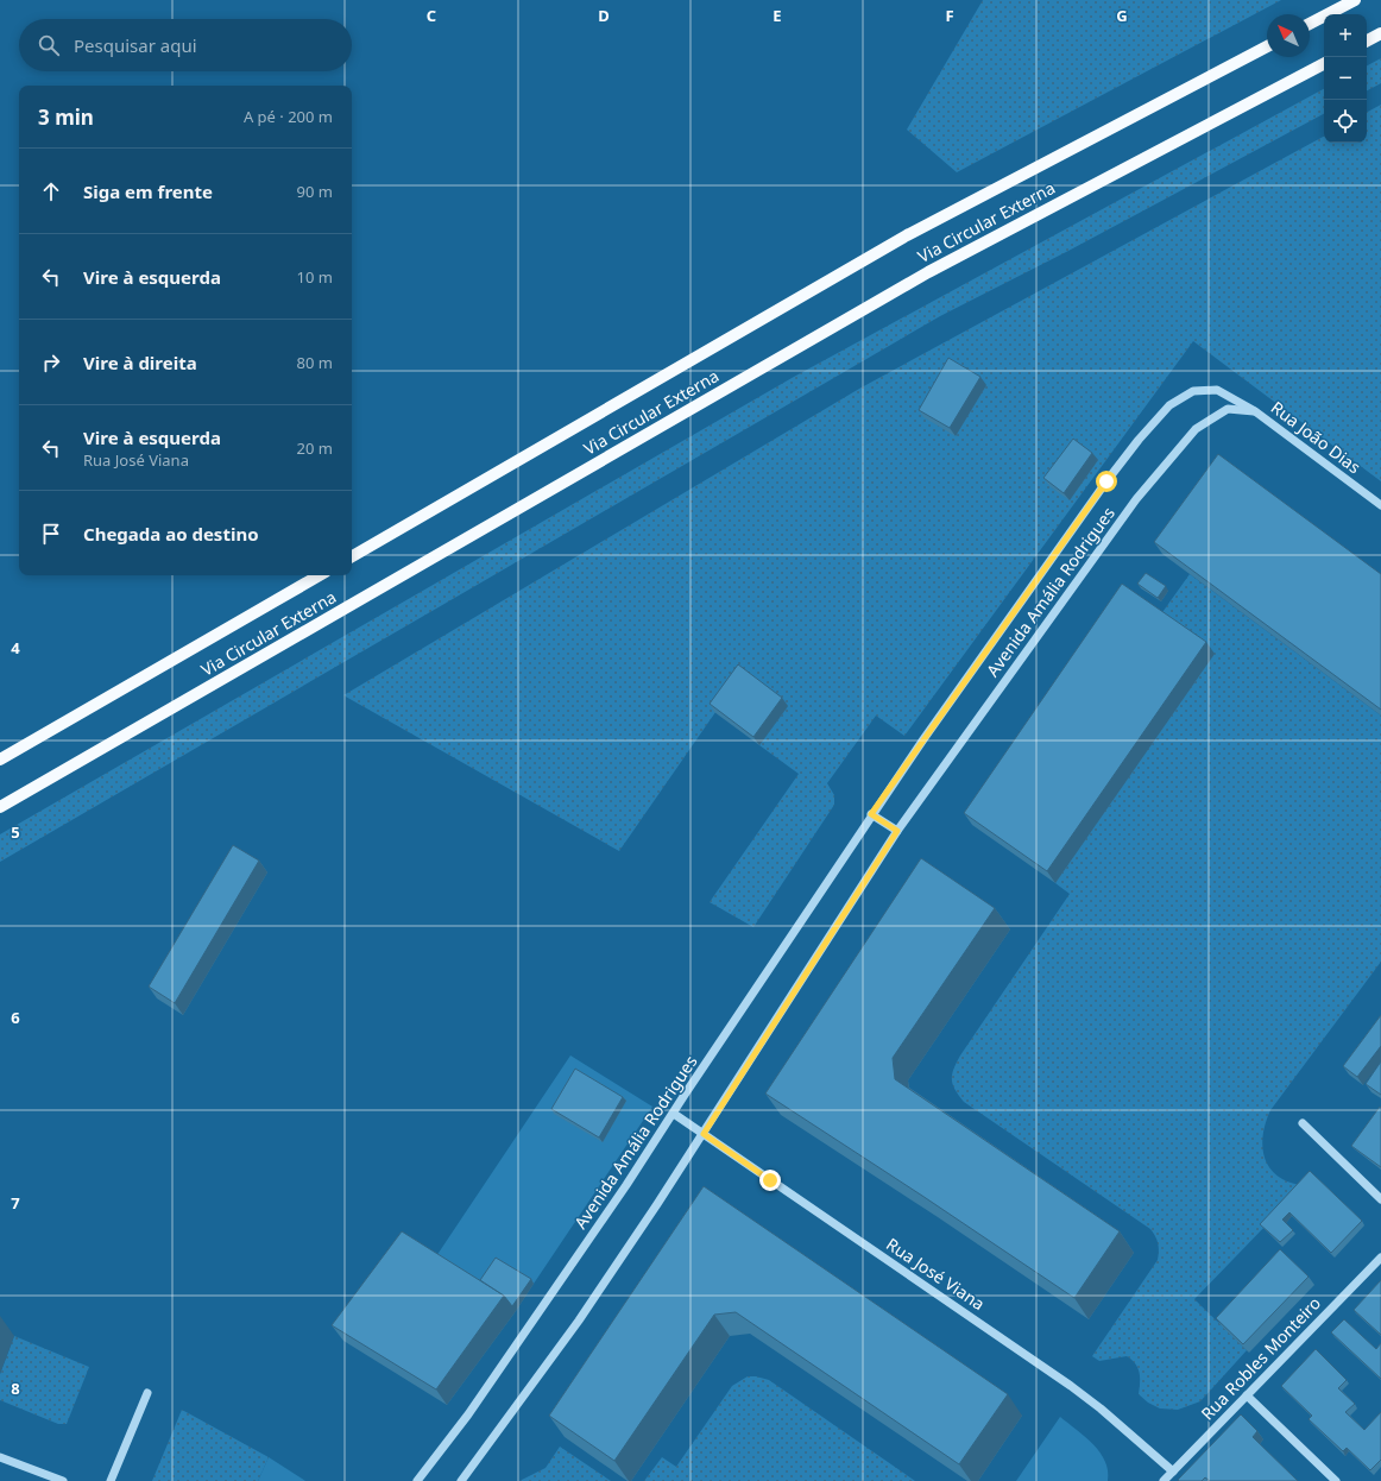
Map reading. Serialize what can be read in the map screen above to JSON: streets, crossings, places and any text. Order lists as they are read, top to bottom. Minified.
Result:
{"streets":{"main road":["Via Circular Externa"],"street":["Rua João Dias","Avenida Amália Rodrigues","Rua José Viana","Rua Robles Monteiro"]},"crossings":[["Rua João Dias","Avenida Amália Rodrigues"],["Avenida Amália Rodrigues","Rua José Viana"],["Rua José Viana","Rua Robles Monteiro"]],"north":"top left","page":{"map_buttons":["+","−"],"search":"Pesquisar aqui","heading":["3 min","A pé · 200 m"],"list":[["Siga em frente","90 m"],["Vire à esquerda","10 m"],["Vire à direita","80 m"],["Vire à esquerda","Rua José Viana","20 m"],"Chegada ao destino"]},"grid":{"columns":["C","D","E","F","G"],"rows":["4","5","6","7","8"]}}
